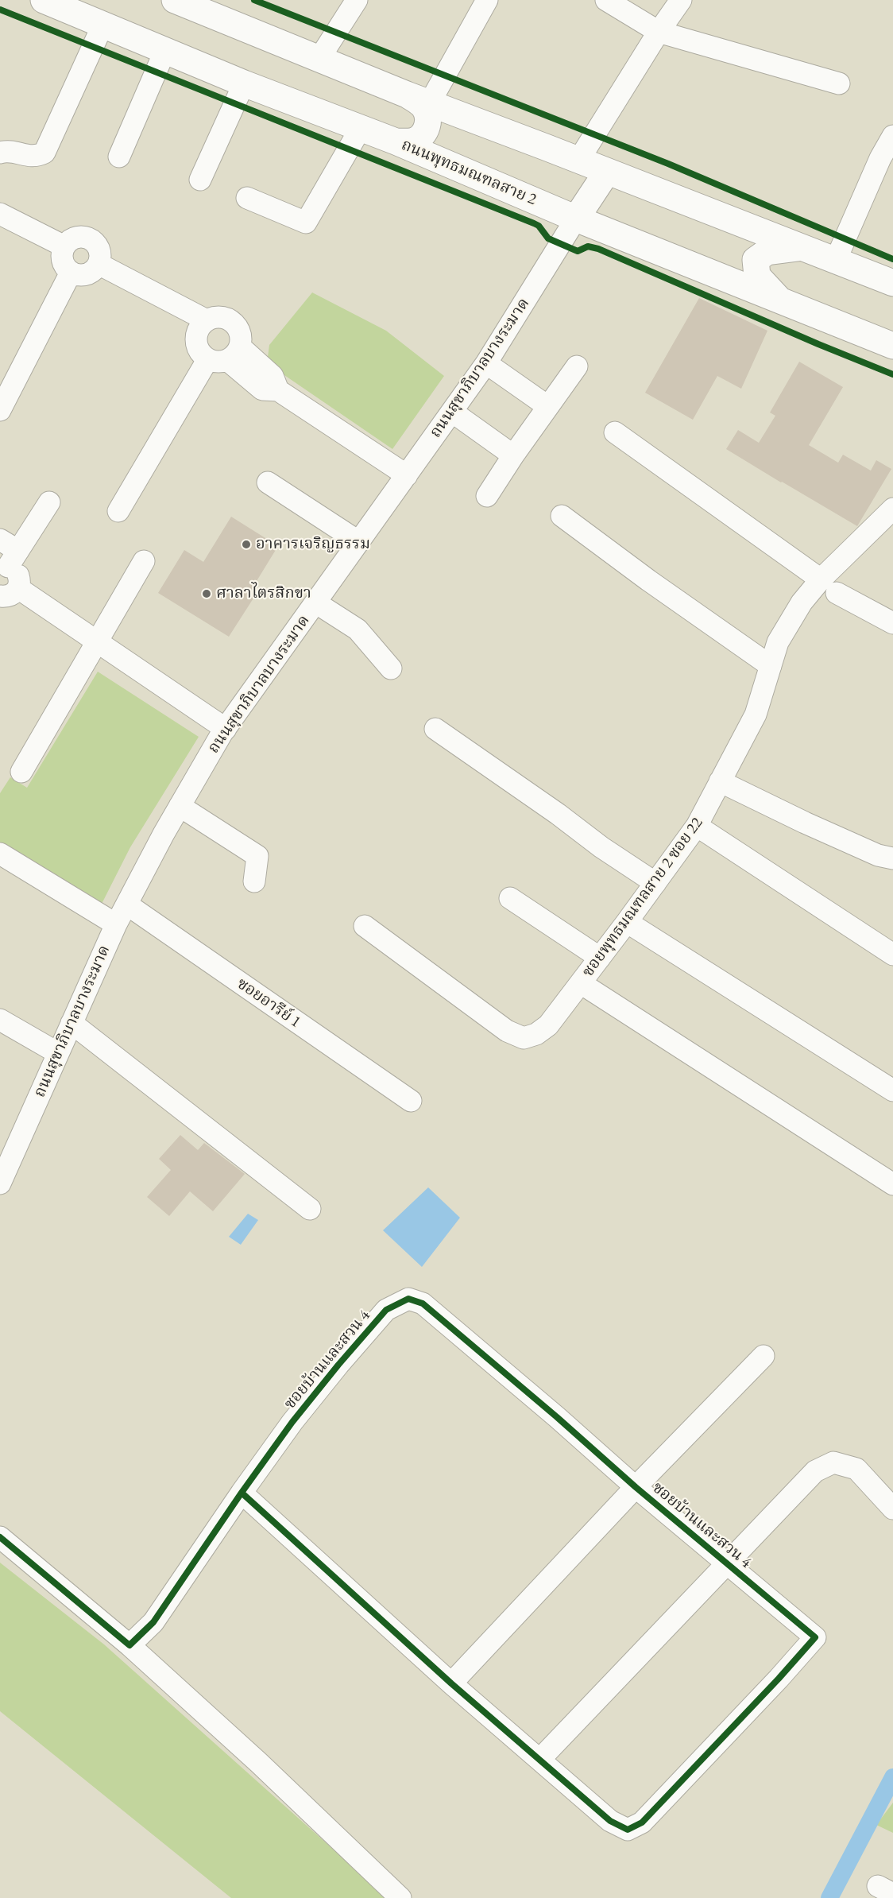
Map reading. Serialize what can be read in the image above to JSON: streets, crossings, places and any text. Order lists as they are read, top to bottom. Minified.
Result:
{"streets":{"main road":["ถนนพุทธมณฑลสาย 2"],"street":["ถนนสุขาภิบาลบางระมาด","ซอยพุทธมณฑลสาย 2 ซอย 22","ซอยอารีย์ 1","ซอยบ้านและสวน 4"]},"crossings":[["ถนนพุทธมณฑลสาย 2","ถนนสุขาภิบาลบางระมาด"],["ถนนสุขาภิบาลบางระมาด","ซอยอารีย์ 1"]],"places":["อาคารเจริญธรรม","ศาลาไตรสิกขา"]}
